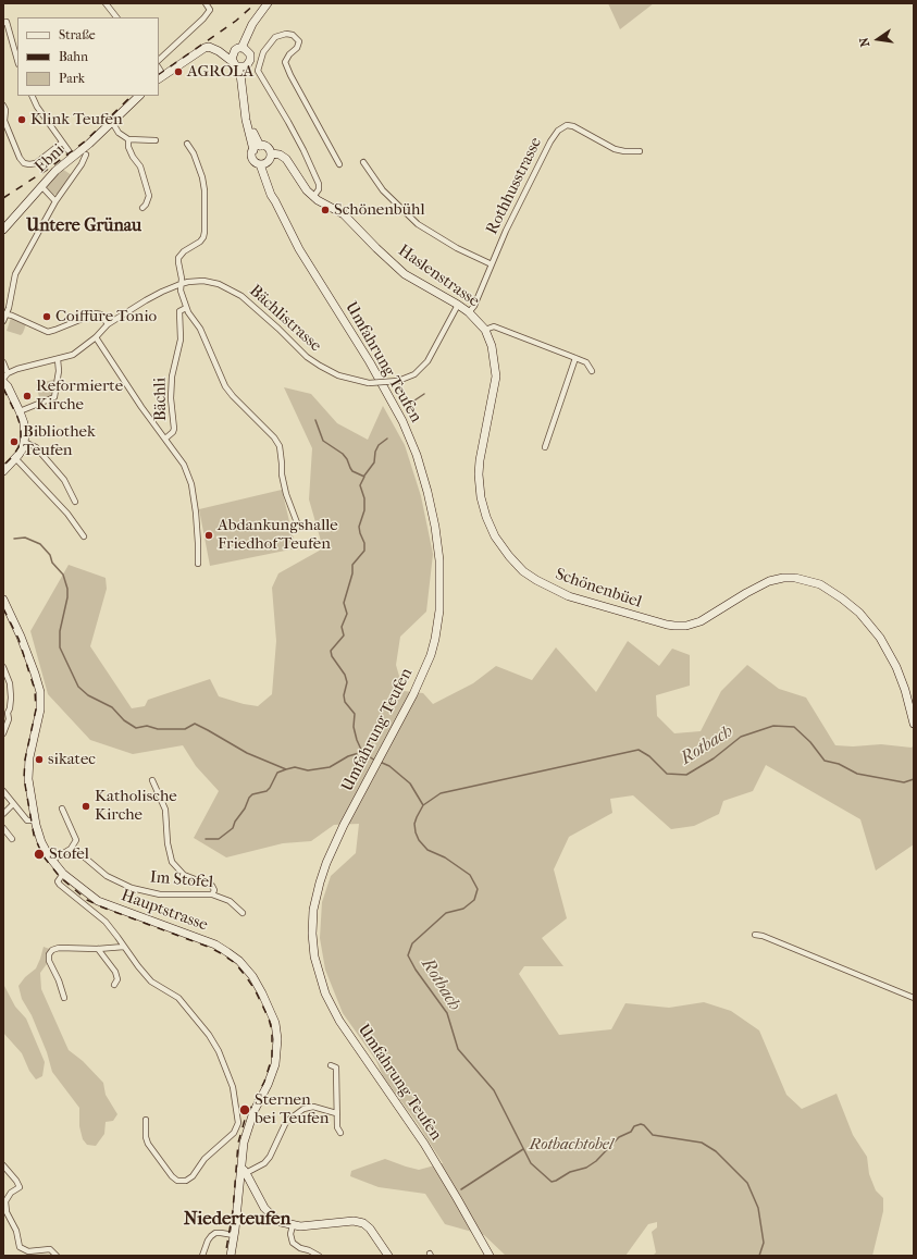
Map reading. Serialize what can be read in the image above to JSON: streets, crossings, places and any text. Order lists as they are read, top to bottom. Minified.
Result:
{"streets":{"street":["Ebni","Rothhusstrasse","Haslenstrasse","Bächlistrasse","Umfahrung Teufen","Bächli","Schönenbüel","Im Stofel","Hauptstrasse"]},"crossings":[["Rothhusstrasse","Haslenstrasse"],["Haslenstrasse","Bächlistrasse"],["Haslenstrasse","Umfahrung Teufen"],["Haslenstrasse","Schönenbüel"]],"districts":["Untere Grünau","Niederteufen"],"water":["Rotbach"],"parks":["Rotbachtobel"],"places":["AGROLA","Klink Teufen","Schönenbühl","Coiffure Tonio","Reformierte Kirche","Bibliothek Teufen","Abdankungshalle Friedhof Teufen","sikatec","Katholische Kirche","Stofel","Sternen bei Teufen"],"legend":["Straße","Bahn","Park"],"north":"left"}
